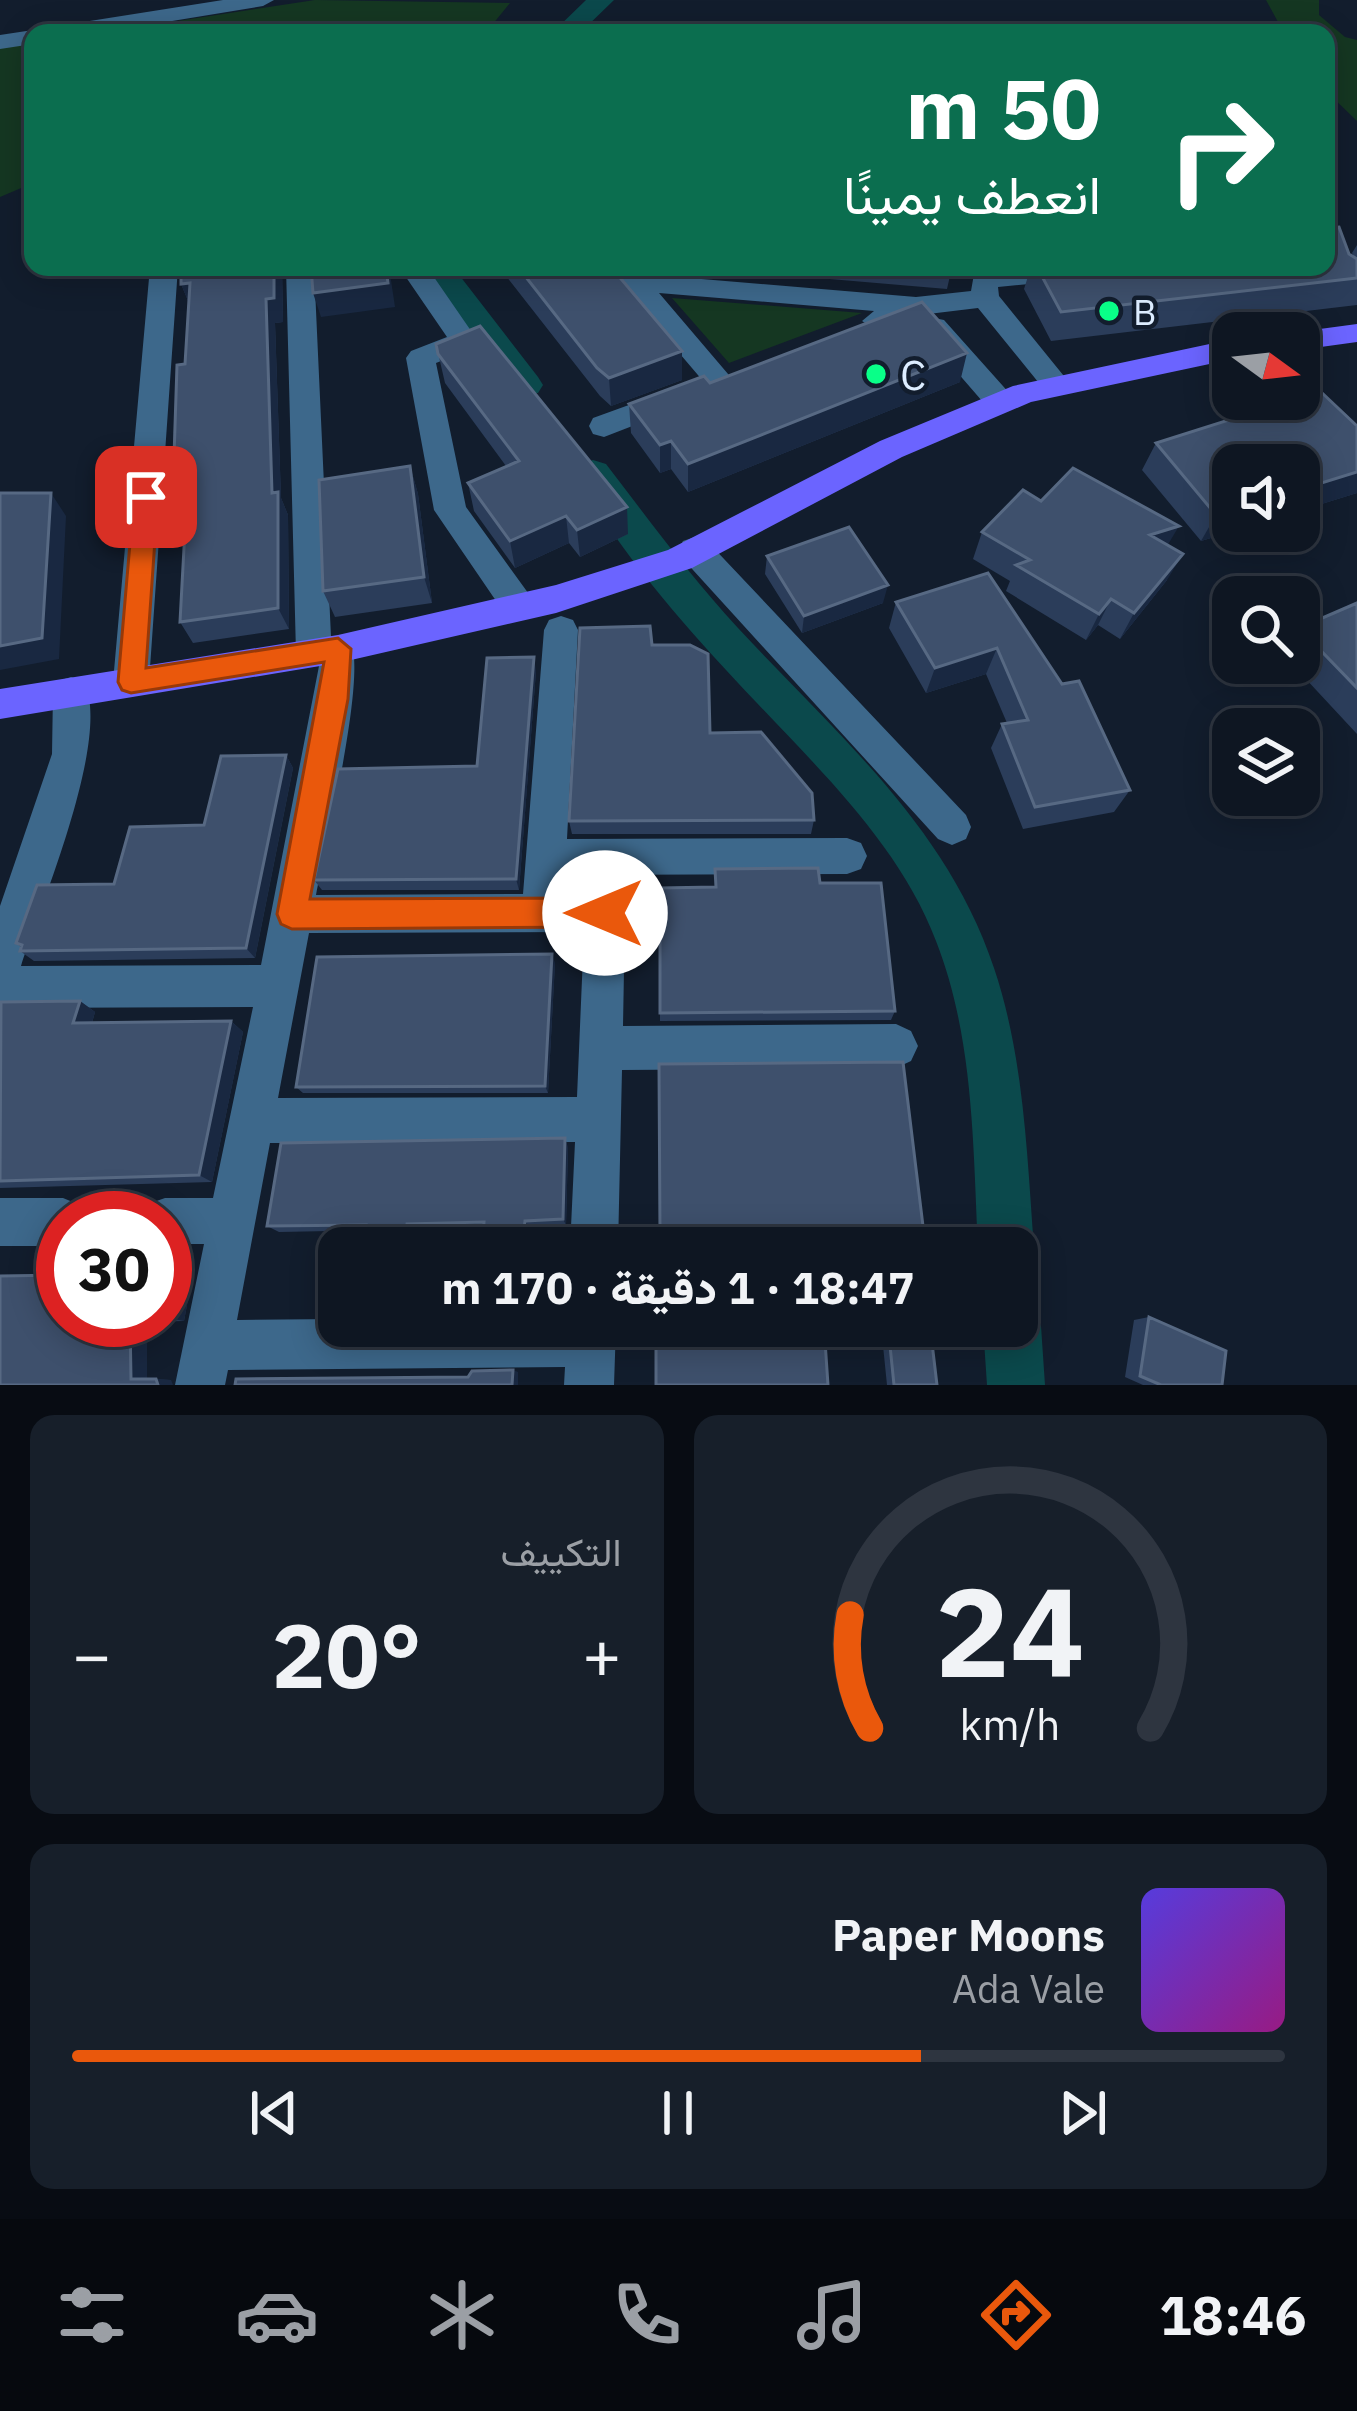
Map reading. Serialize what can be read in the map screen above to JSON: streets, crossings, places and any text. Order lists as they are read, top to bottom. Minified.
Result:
{"places":["B","C"],"north":"right","page":{"turn":["50 m","انعطف يمينًا"],"limit":"30","trip":"18:47 · 1 دقيقة · 170 m","tile":"التكييف","heat":["−","20°","+"],"song":["Paper Moons","Ada Vale"],"tabs":"18:46","gauge":["24","km/h"]}}
